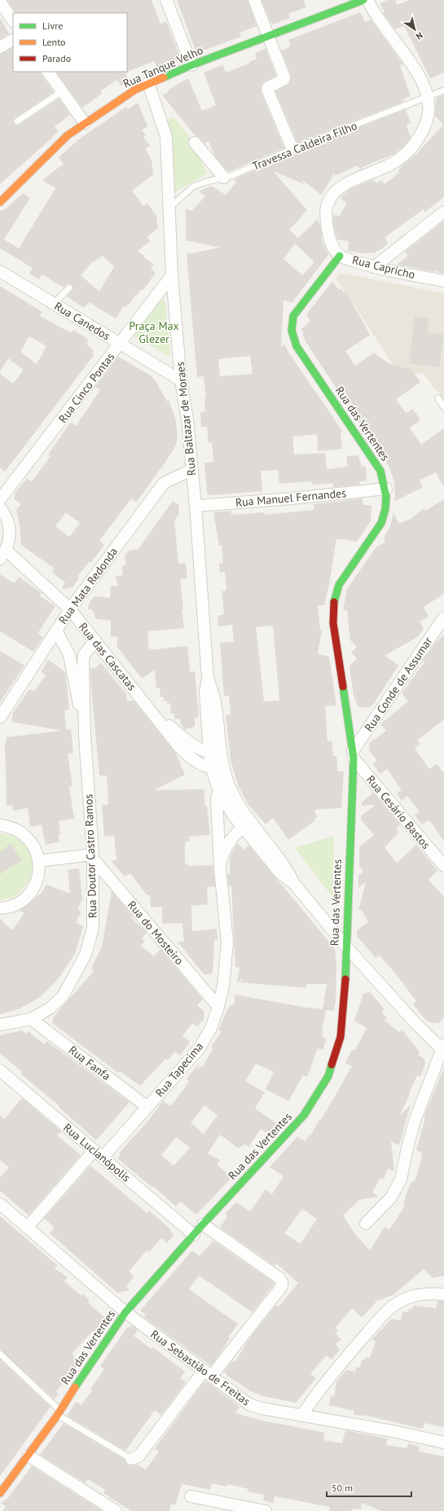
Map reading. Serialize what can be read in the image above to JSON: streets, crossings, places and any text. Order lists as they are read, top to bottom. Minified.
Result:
{"streets":{"street":["Rua Tanque Velho","Rua Capricho","Rua Canedos","Rua Cinco Pontas","Rua Baltazar de Moraes","Rua das Vertentes","Rua Manuel Fernandes","Rua Mata Redonda","Rua das Cascatas","Rua Conde de Assumar","Rua Cesário Bastos","Rua Doutor Castro Ramos","Rua do Mosteiro","Rua Fanfa","Rua Tapecima","Rua Lucianópolis","Rua Sebastião de Freitas"],"lane":["Travessa Caldeira Filho"]},"crossings":[["Rua Tanque Velho","Rua Baltazar de Moraes"],["Travessa Caldeira Filho","Rua Capricho"],["Travessa Caldeira Filho","Rua Baltazar de Moraes"],["Rua Capricho","Rua das Vertentes"],["Rua Canedos","Rua Cinco Pontas"],["Rua Canedos","Rua Baltazar de Moraes"],["Rua Cinco Pontas","Rua Baltazar de Moraes"],["Rua Baltazar de Moraes","Rua das Vertentes"],["Rua Baltazar de Moraes","Rua Manuel Fernandes"],["Rua Baltazar de Moraes","Rua Mata Redonda"],["Rua Baltazar de Moraes","Rua das Cascatas"],["Rua Baltazar de Moraes","Rua Tapecima"],["Rua das Vertentes","Rua Manuel Fernandes"],["Rua das Vertentes","Rua Conde de Assumar"],["Rua das Vertentes","Rua Cesário Bastos"],["Rua das Vertentes","Rua Lucianópolis"],["Rua das Vertentes","Rua Sebastião de Freitas"],["Rua Mata Redonda","Rua das Cascatas"],["Rua Mata Redonda","Rua Doutor Castro Ramos"],["Rua Conde de Assumar","Rua Cesário Bastos"],["Rua Doutor Castro Ramos","Rua do Mosteiro"],["Rua Doutor Castro Ramos","Rua Fanfa"],["Rua do Mosteiro","Rua Tapecima"],["Rua Fanfa","Rua Tapecima"],["Rua Tapecima","Rua Lucianópolis"]],"parks":["Praça Max Glezer"],"legend":["Livre","Lento","Parado"],"scale_bar":"50 m","north":"bottom right"}
